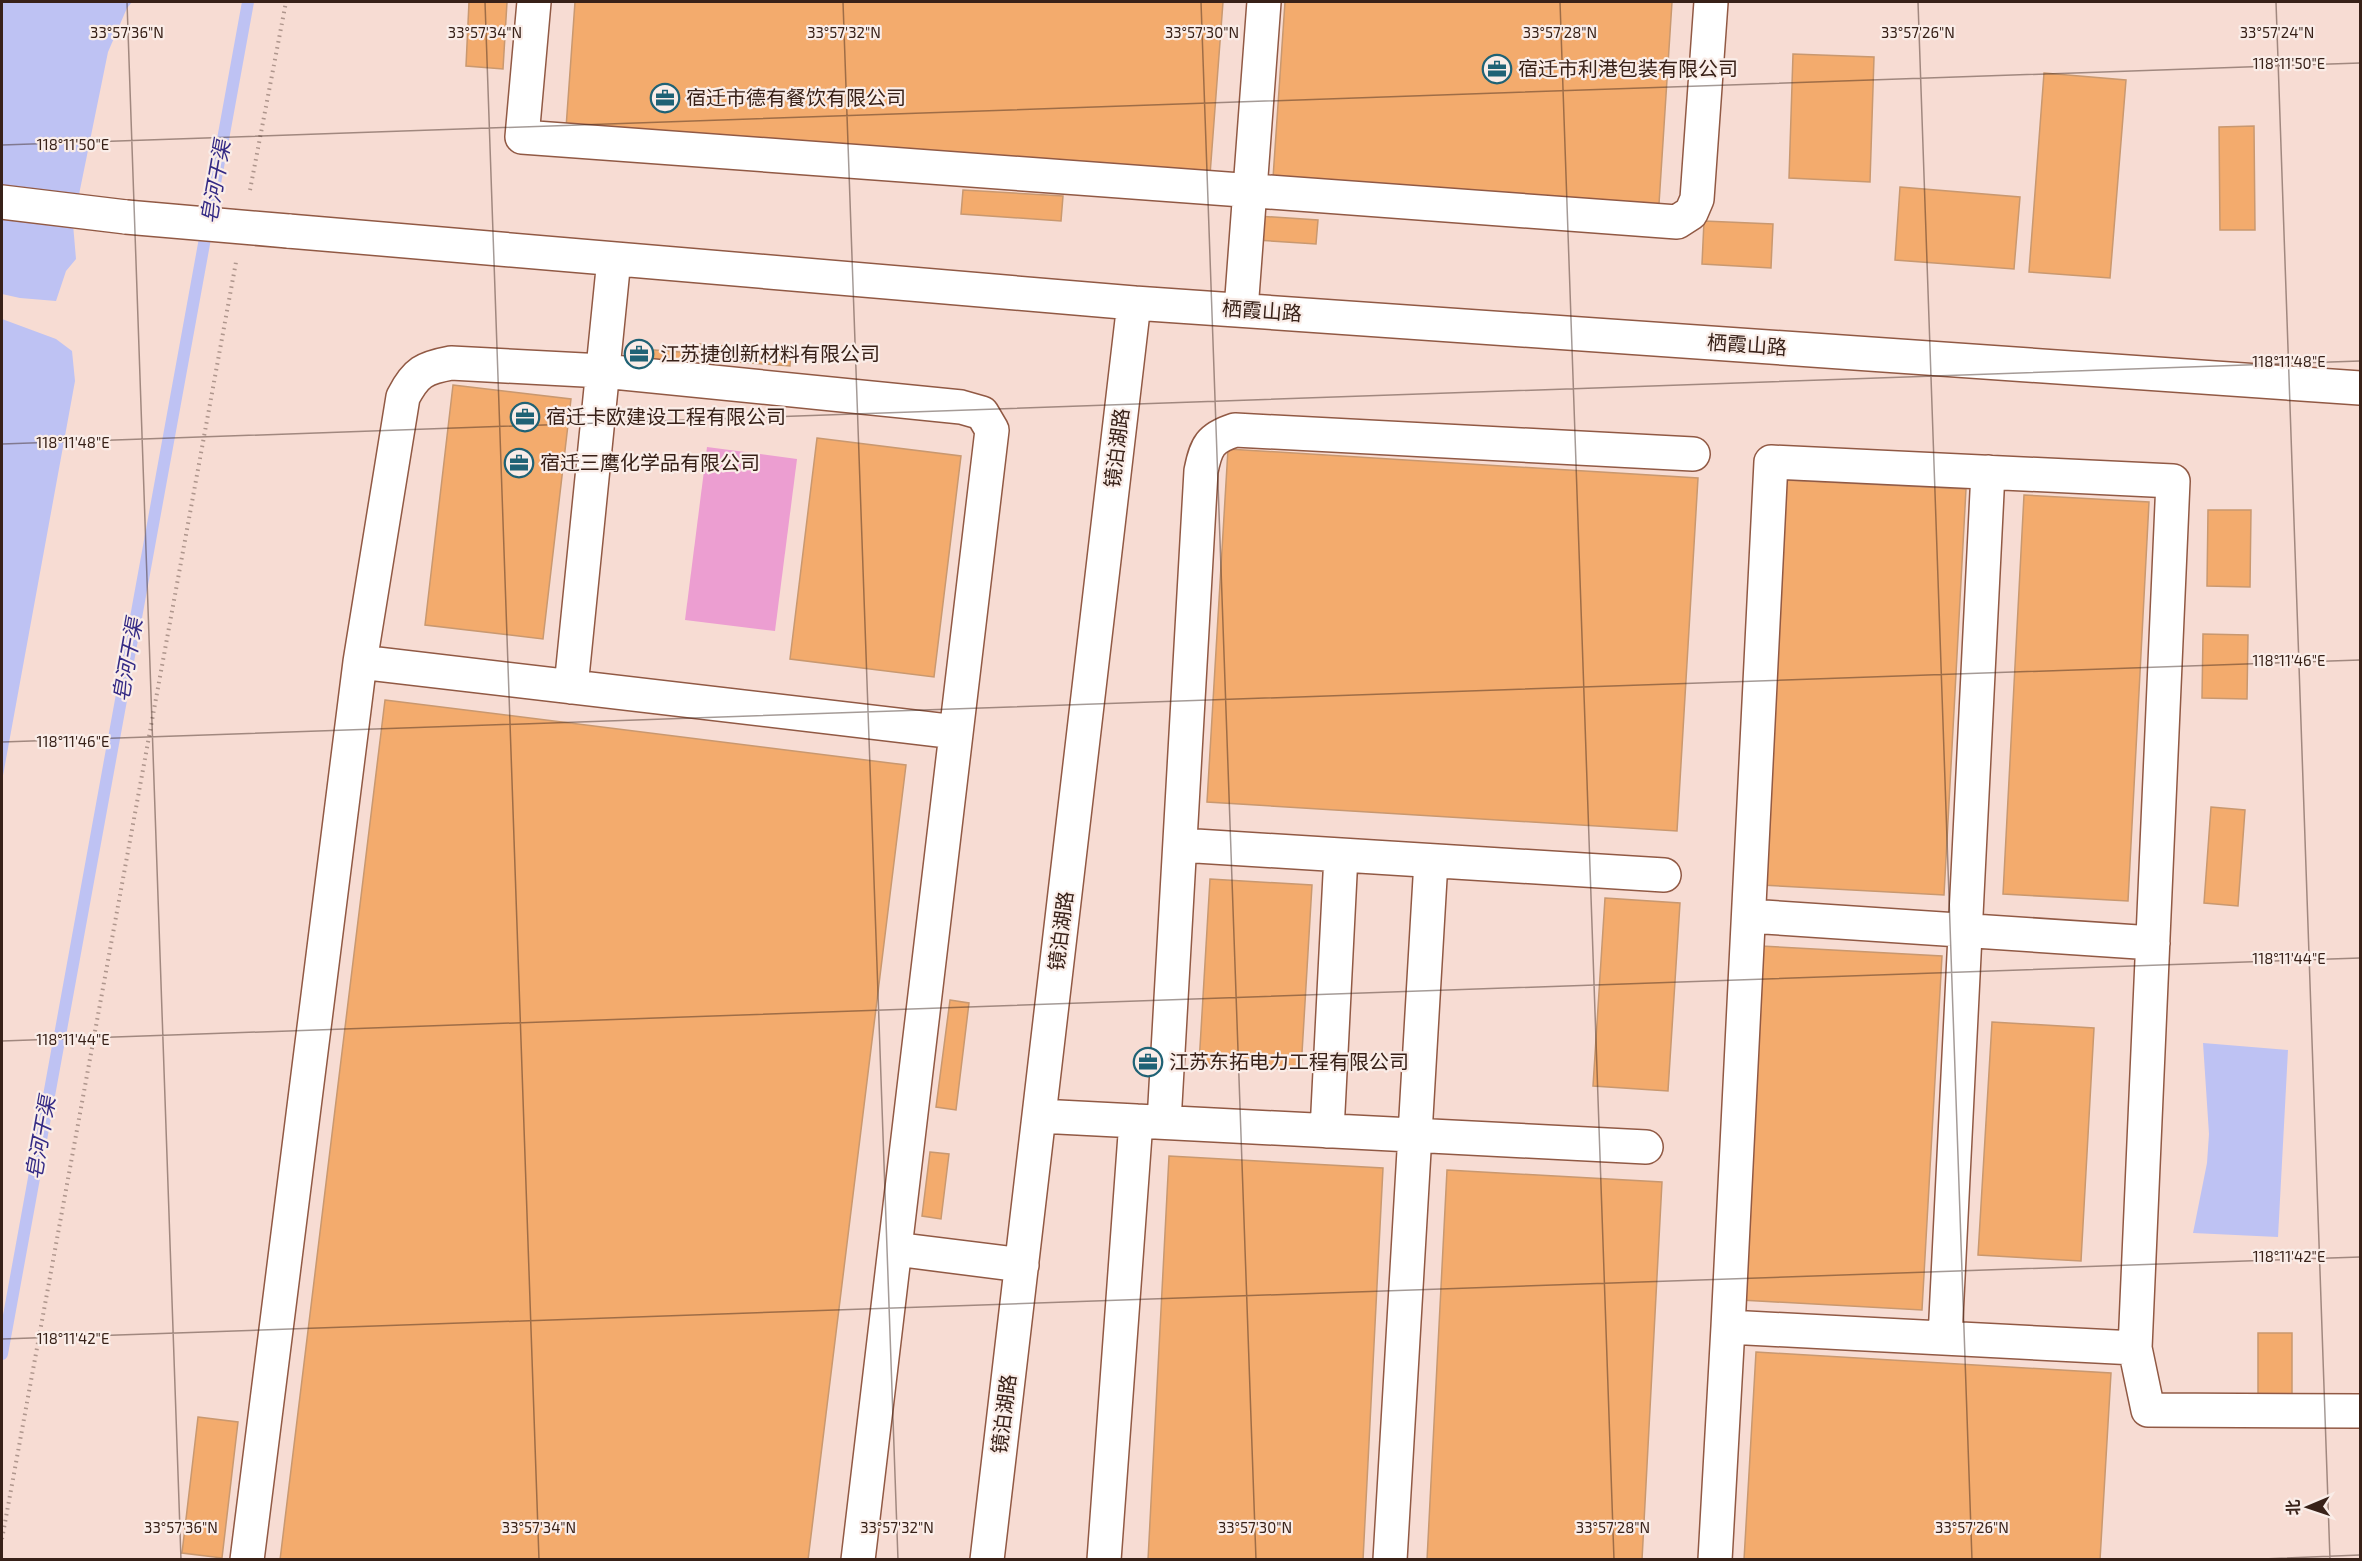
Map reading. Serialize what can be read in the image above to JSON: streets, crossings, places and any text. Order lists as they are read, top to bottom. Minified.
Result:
{"streets":{"street":["栖霞山路","镜泊湖路"]},"crossings":[["栖霞山路","镜泊湖路"]],"water":["皂河干渠"],"places":{"office":["宿迁市利港包装有限公司","宿迁市德有餐饮有限公司","江苏捷创新材料有限公司","宿迁卡欧建设工程有限公司","宿迁三鹰化学品有限公司","江苏东拓电力工程有限公司"]},"north":"left","coordinates":["33°57'36\"N","33°57'34\"N","33°57'32\"N","33°57'30\"N","33°57'28\"N","33°57'26\"N","33°57'24\"N","118°11'50\"E","118°11'48\"E","118°11'46\"E","118°11'44\"E","118°11'42\"E"]}
